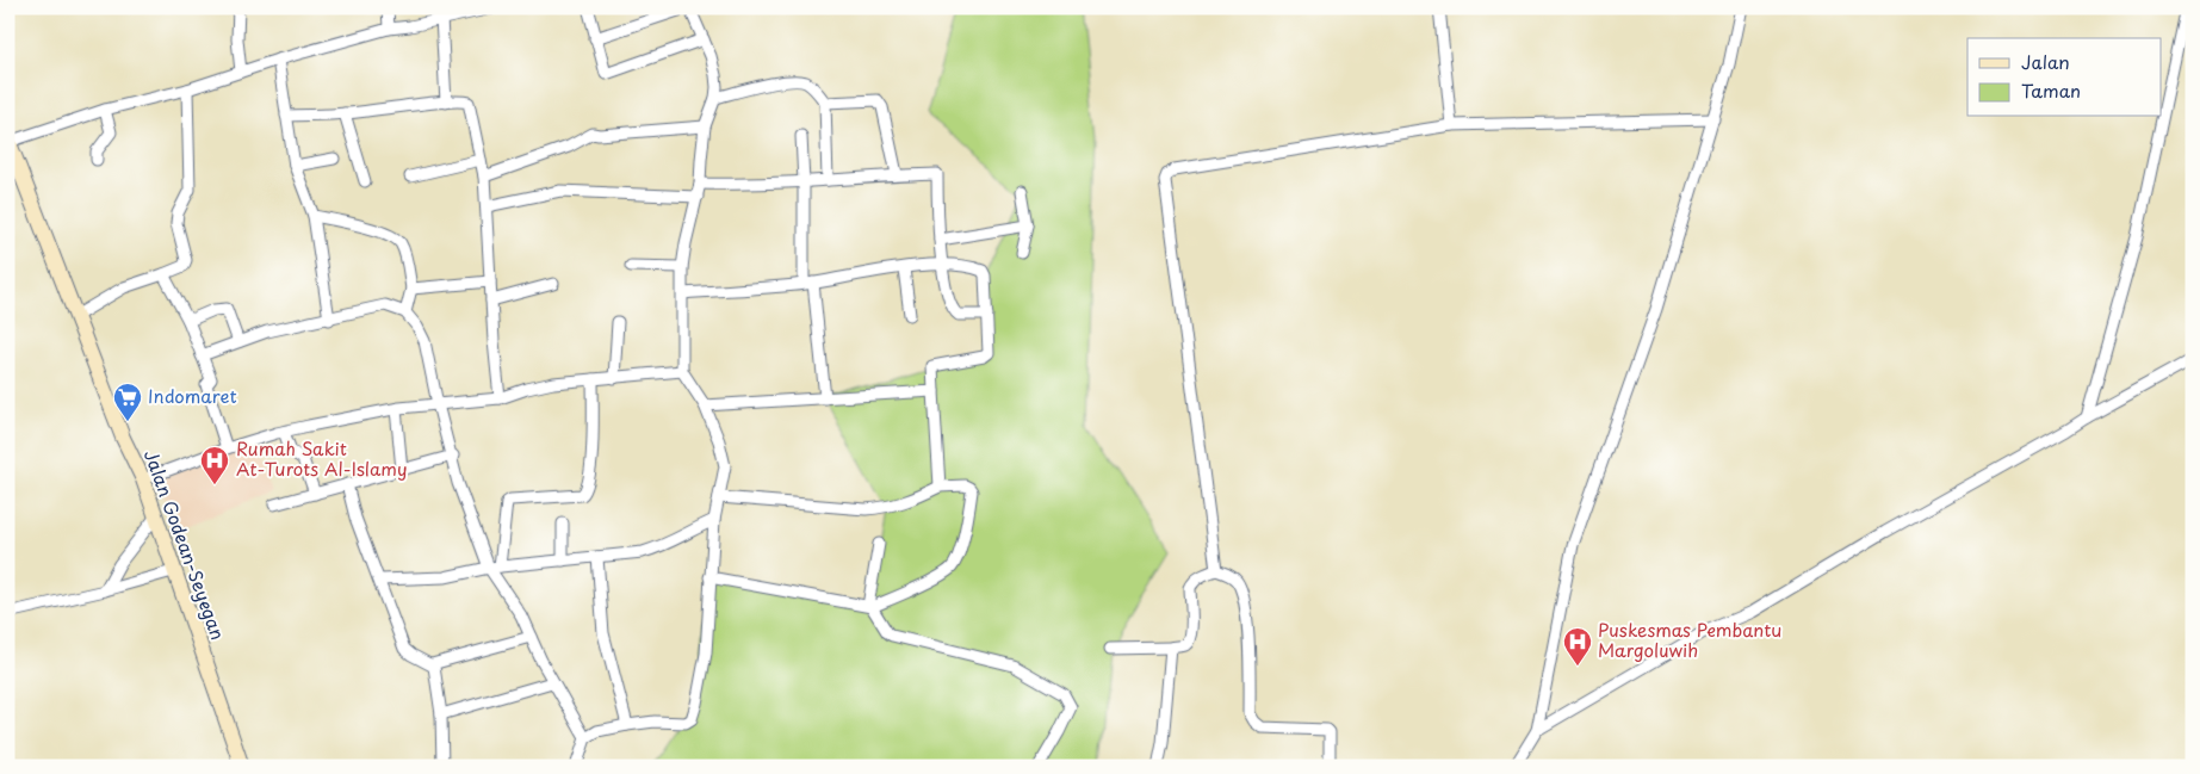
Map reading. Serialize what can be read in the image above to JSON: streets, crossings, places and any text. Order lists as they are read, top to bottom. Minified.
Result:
{"streets":{"main road":["Jalan Godean-Seyegan"]},"places":{"supermarket":["Indomaret"],"hospital":["Rumah Sakit At-Turots Al-Islamy","Puskesmas Pembantu Margoluwih"]},"legend":["Jalan","Taman"]}
